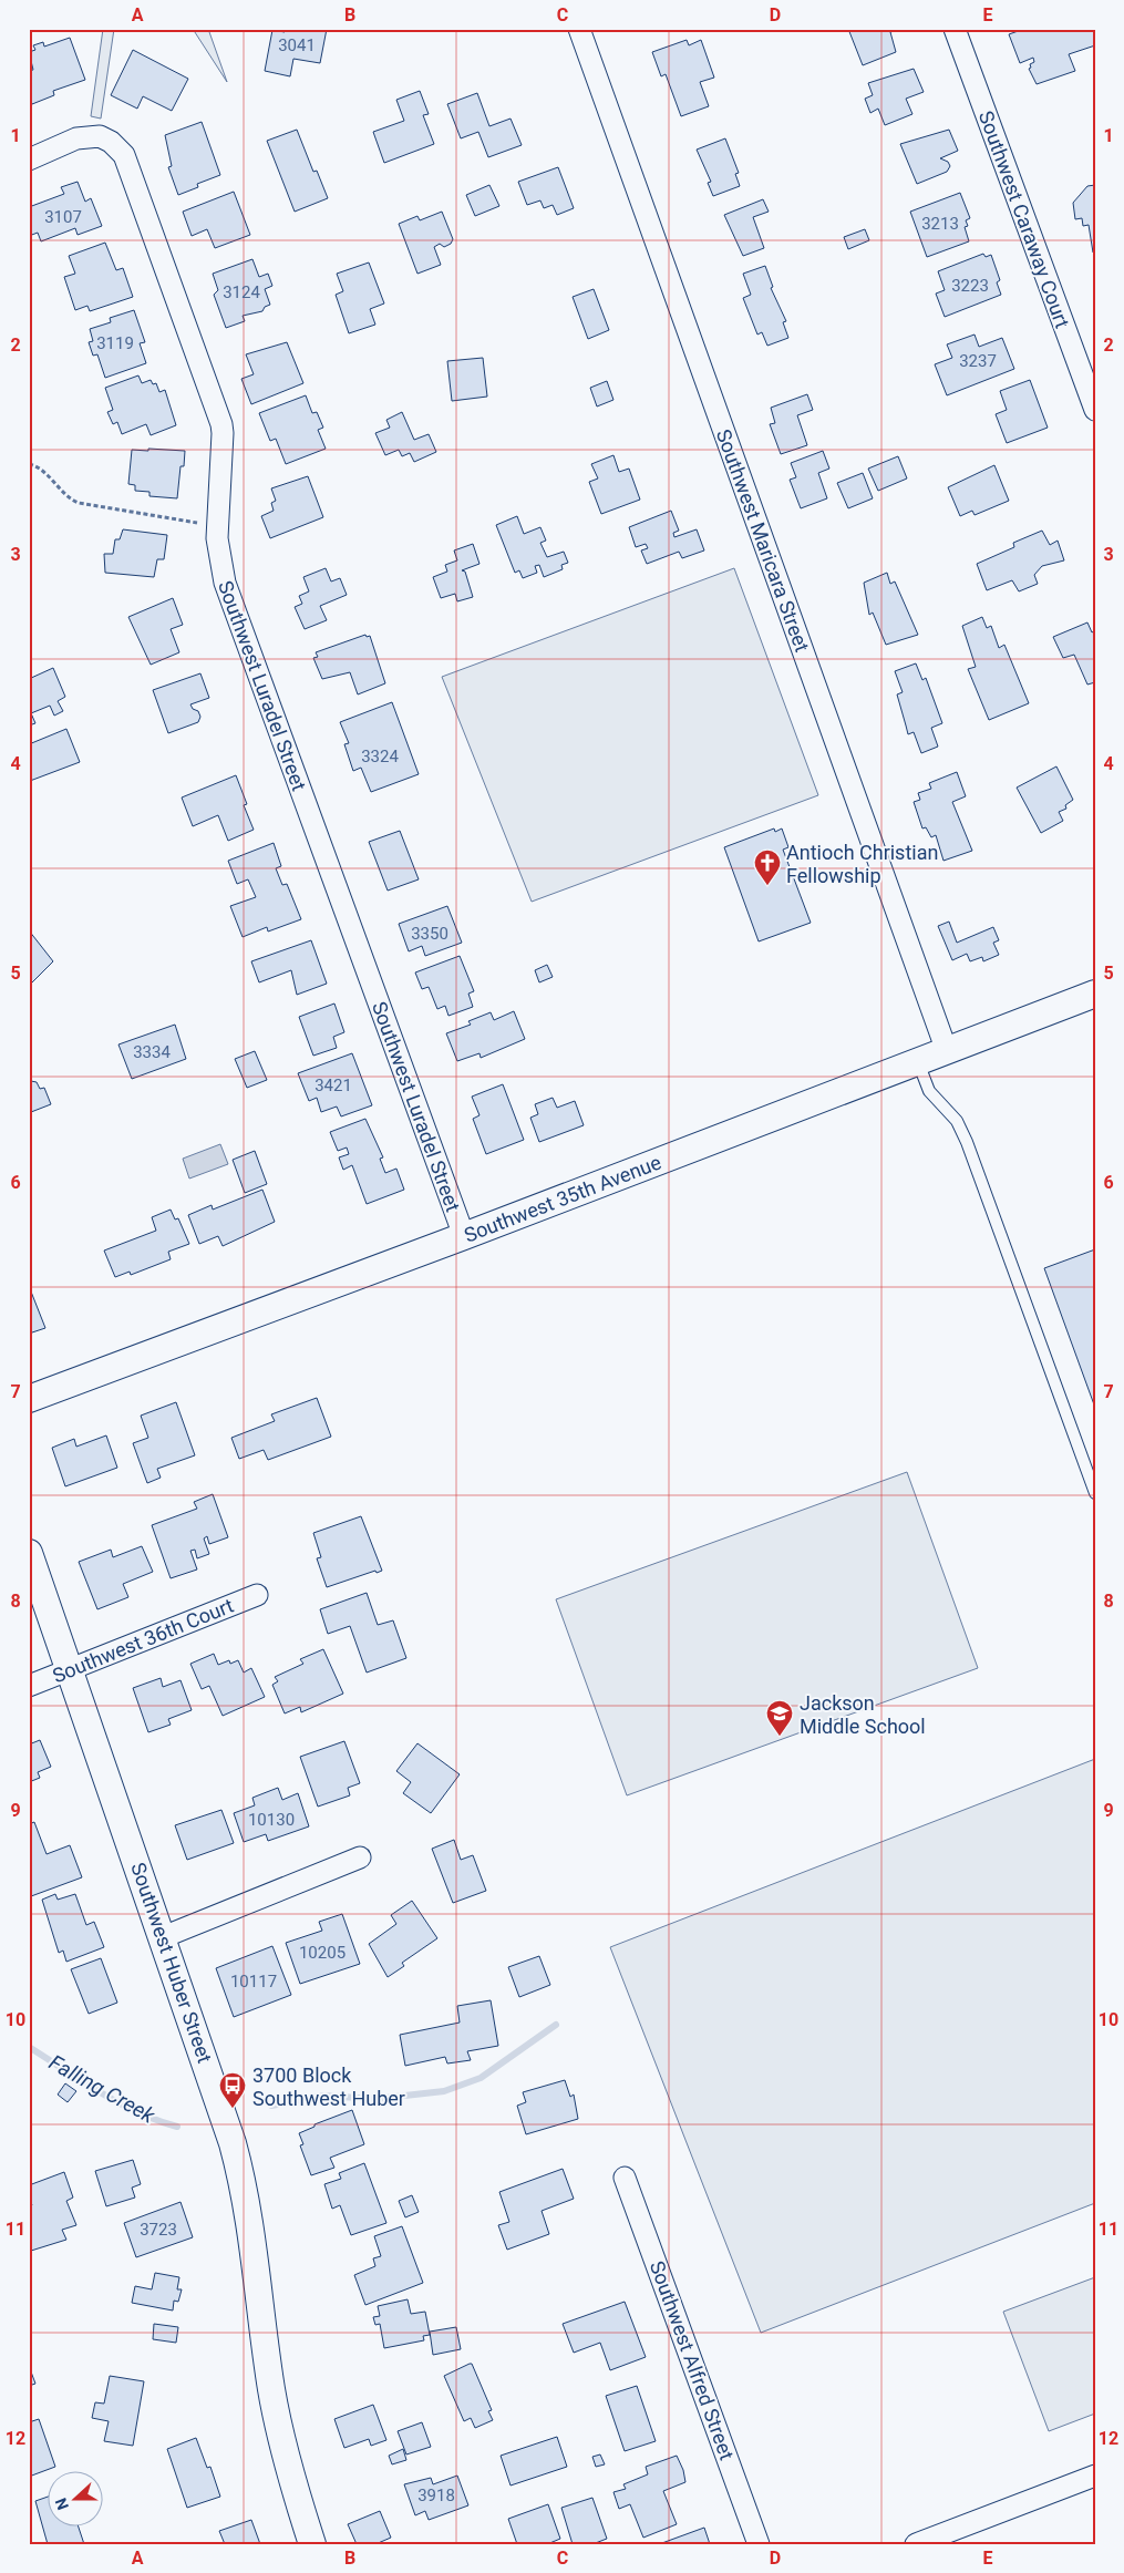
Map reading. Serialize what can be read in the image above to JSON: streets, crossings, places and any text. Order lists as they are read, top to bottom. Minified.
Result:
{"streets":{"street":["Southwest Caraway Court","Southwest Maricara Street","Southwest Luradel Street","Southwest 35th Avenue","Southwest 36th Court","Southwest Huber Street","Southwest Alfred Street"]},"crossings":[["Southwest Maricara Street","Southwest 35th Avenue"],["Southwest Luradel Street","Southwest 35th Avenue"],["Southwest 36th Court","Southwest Huber Street"]],"water":["Falling Creek"],"places":{"church":["Antioch Christian Fellowship"],"school or university":["Jackson Middle School"],"bus stop":["3700 Block Southwest Huber"]},"house_numbers":["3041","3107","3213","3223","3124","3119","3237","3324","3350","3334","3421","10130","10205","10117","3723","3918"],"north":"left","grid":{"columns":["A","B","C","D","E"],"rows":["1","2","3","4","5","6","7","8","9","10","11","12"]}}
